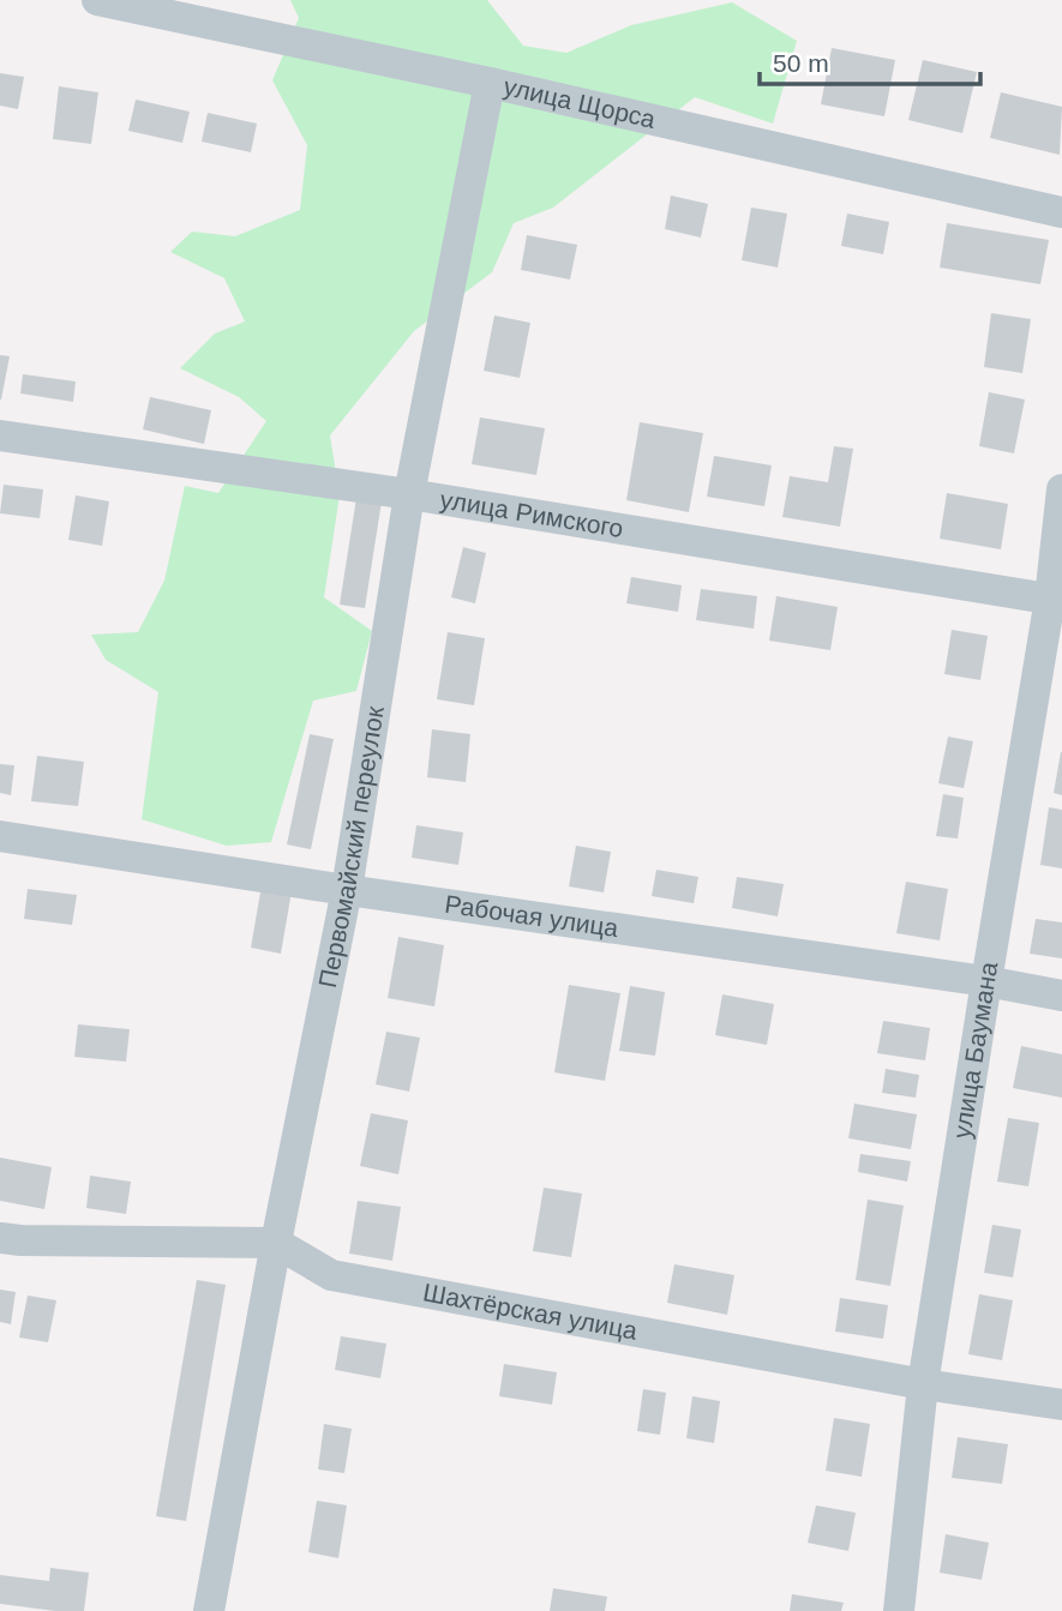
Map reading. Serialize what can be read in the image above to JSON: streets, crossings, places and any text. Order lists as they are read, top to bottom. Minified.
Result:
{"streets":{"street":["улица Щорса","улица Римского","Первомайский переулок","Рабочая улица","улица Баумана","Шахтёрская улица"]},"crossings":[["улица Щорса","Первомайский переулок"],["улица Римского","Первомайский переулок"],["улица Римского","улица Баумана"],["Первомайский переулок","Рабочая улица"],["Первомайский переулок","Шахтёрская улица"],["Рабочая улица","улица Баумана"],["улица Баумана","Шахтёрская улица"]],"scale_bar":"50 m"}
